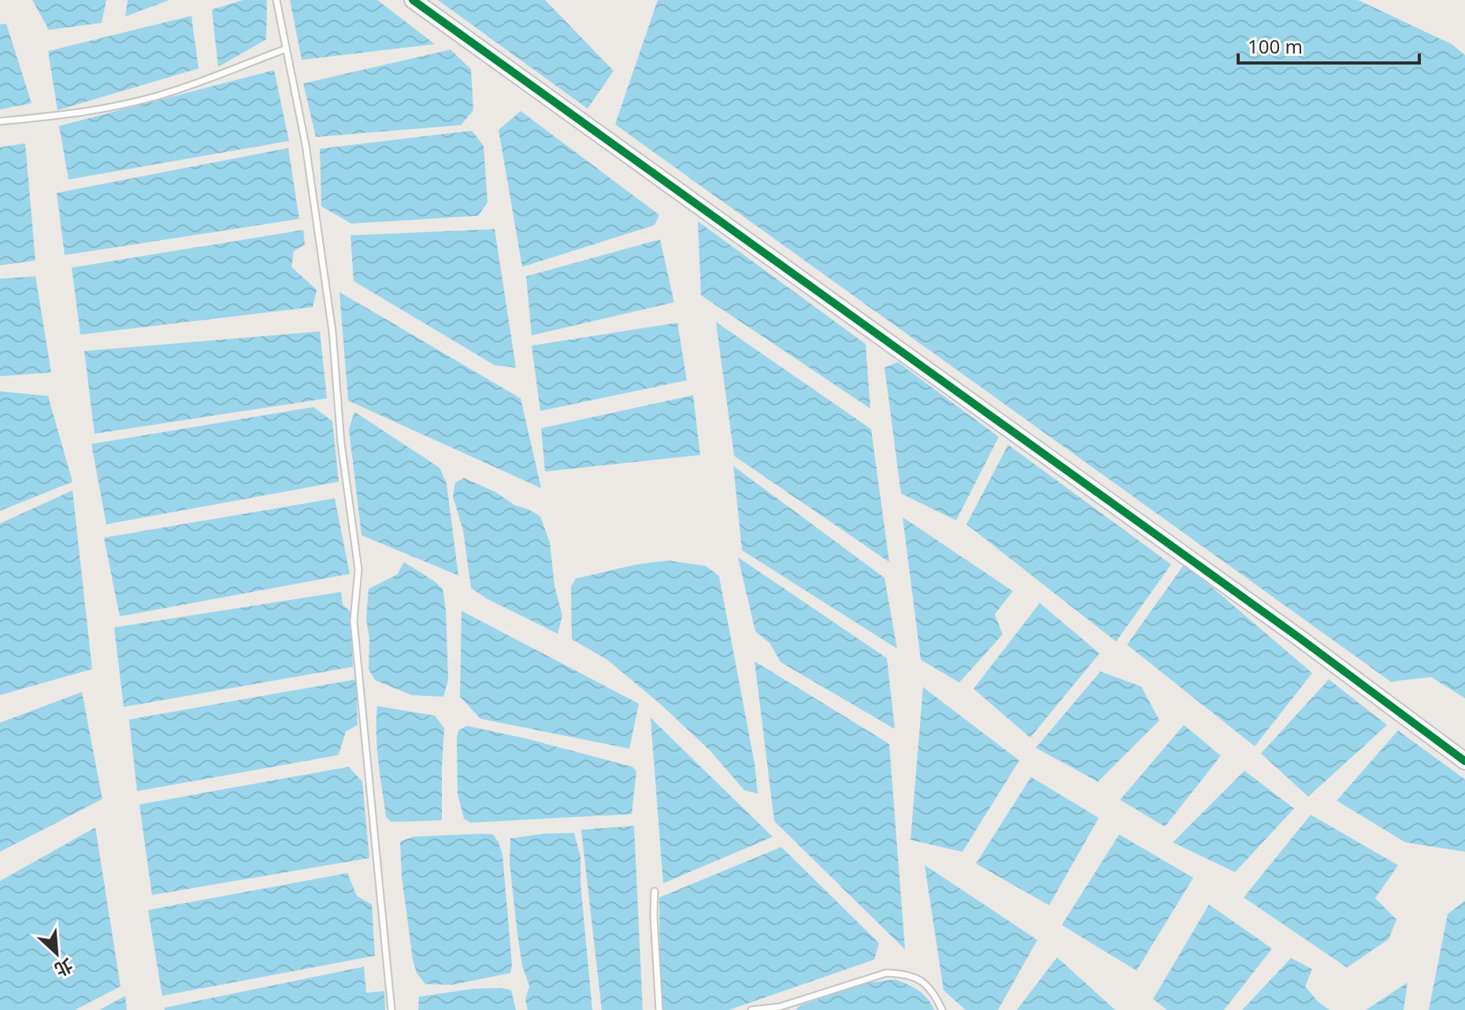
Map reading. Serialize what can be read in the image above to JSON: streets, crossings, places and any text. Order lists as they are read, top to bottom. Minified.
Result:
{"scale_bar":"100 m","north":"bottom right"}
